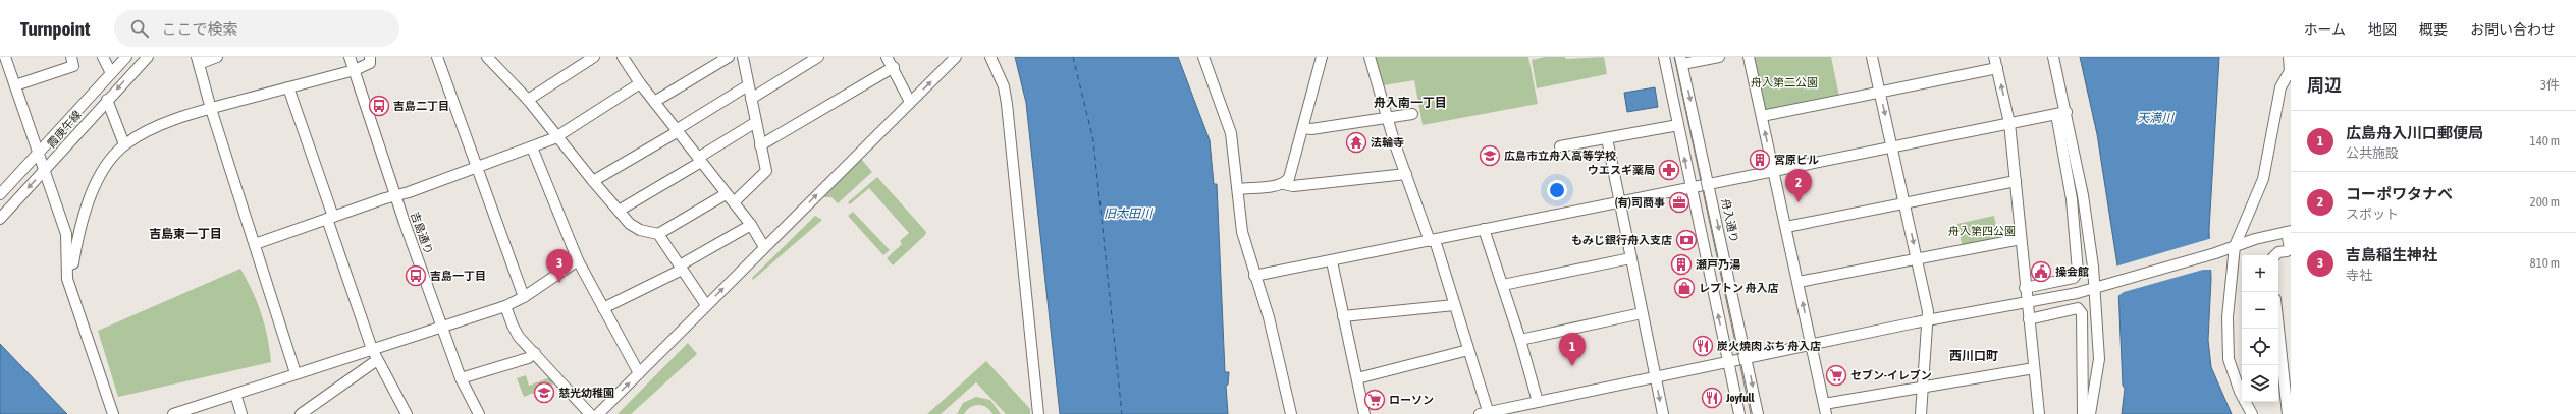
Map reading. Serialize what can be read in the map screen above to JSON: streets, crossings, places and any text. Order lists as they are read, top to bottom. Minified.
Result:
{"streets":{"street":["霞庚午線","舟入通り","吉島通り"]},"districts":["舟入南一丁目","吉島東一丁目","西川口町"],"water":["天満川","旧太田川"],"parks":["舟入第二公園","舟入第四公園"],"places":{"bus stop":["吉島二丁目","吉島一丁目"],"temple":["法輪寺"],"school or university":["広島市立舟入高等学校","慈光幼稚園"],"building":["宮原ビル","瀬戸乃湯"],"pharmacy":["ウエスギ薬局"],"office":["(有)司商事"],"bank":["もみじ銀行舟入支店"],"public building":["操会館"],"shop":["レプトン 舟入店"],"restaurant":["炭火焼肉 ぶち 舟入店","Joyfull"],"supermarket":["セブン-イレブン","ローソン"]},"page":{"header":"Turnpoint","search":"ここで検索","nav":["ホーム","地図","概要","お問い合わせ"],"heading":["周辺","3件"],"list":[{"mark":"1","name":"広島舟入川口郵便局","note":"公共施設","value":"140 m"},{"mark":"2","name":"コーポワタナベ","note":"スポット","value":"200 m"},{"mark":"3","name":"吉島稲生神社","note":"寺社","value":"810 m"}],"pins":["2","3","1"],"map_buttons":["+","−"]}}
